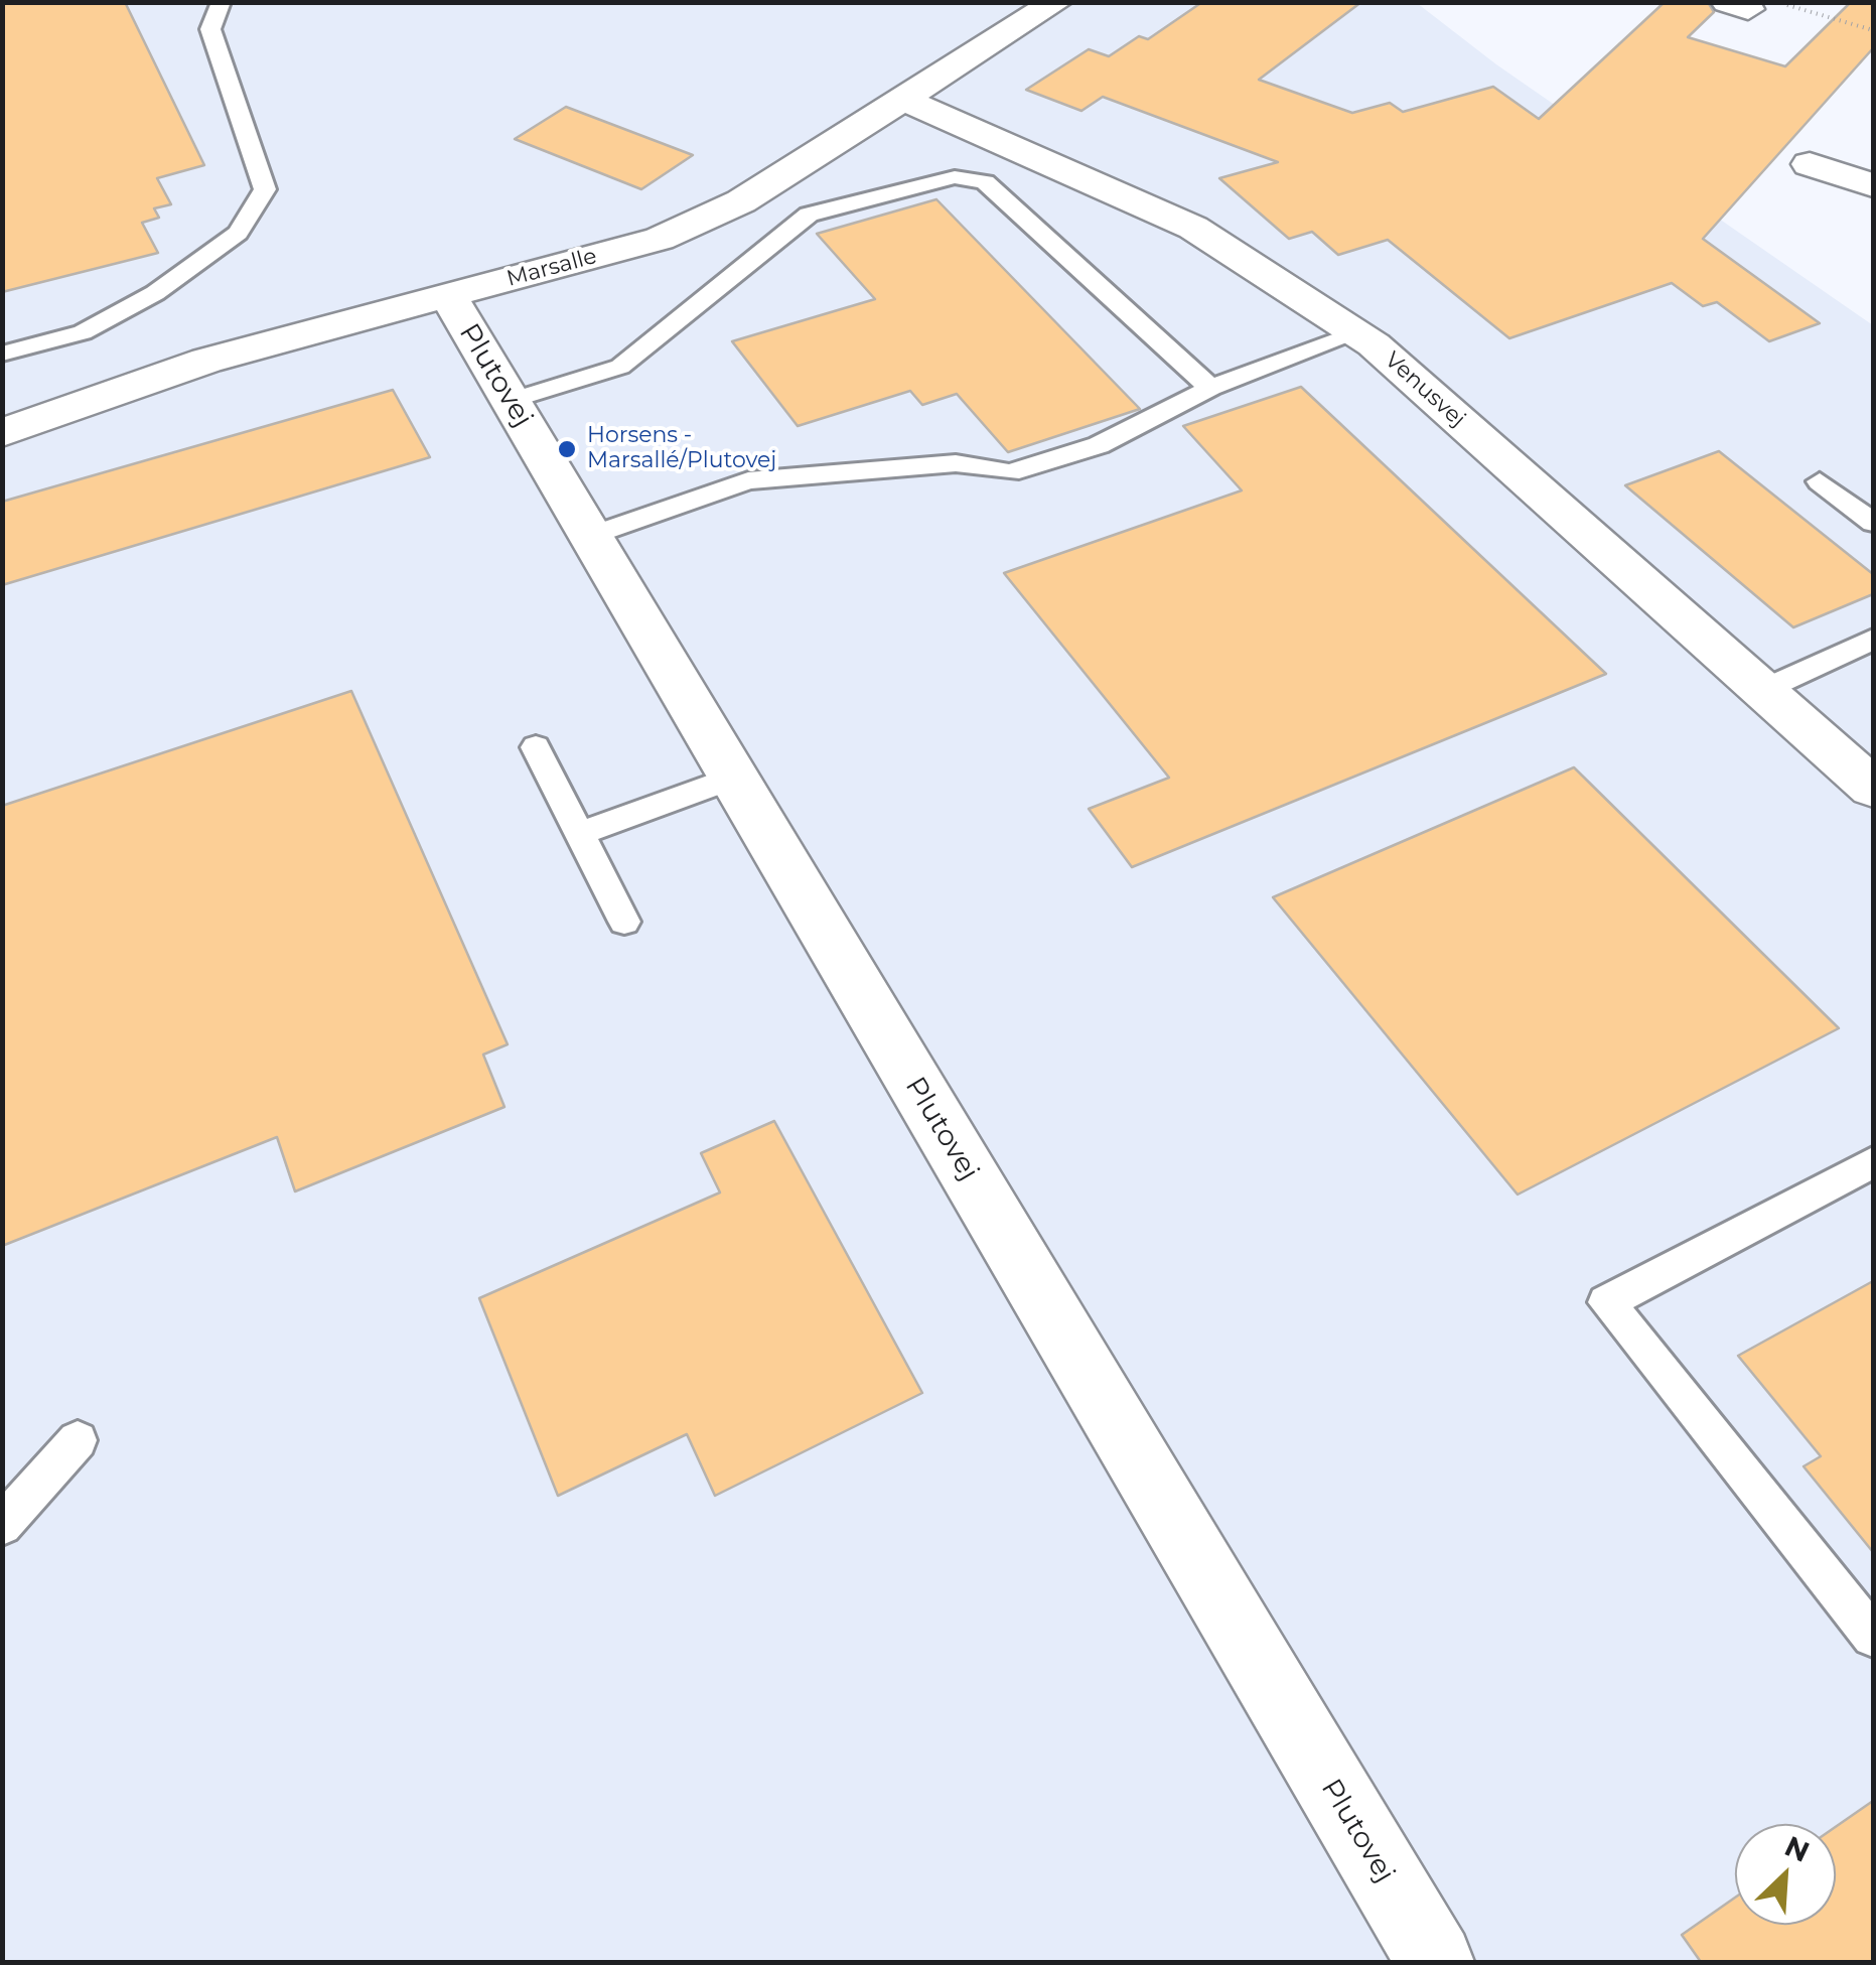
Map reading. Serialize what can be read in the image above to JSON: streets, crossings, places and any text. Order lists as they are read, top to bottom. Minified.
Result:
{"streets":{"street":["Marsalle","Plutovej","Venusvej"]},"crossings":[["Marsalle","Plutovej"],["Marsalle","Venusvej"]],"places":["Horsens - Marsallé/Plutovej"],"north":"top right"}
